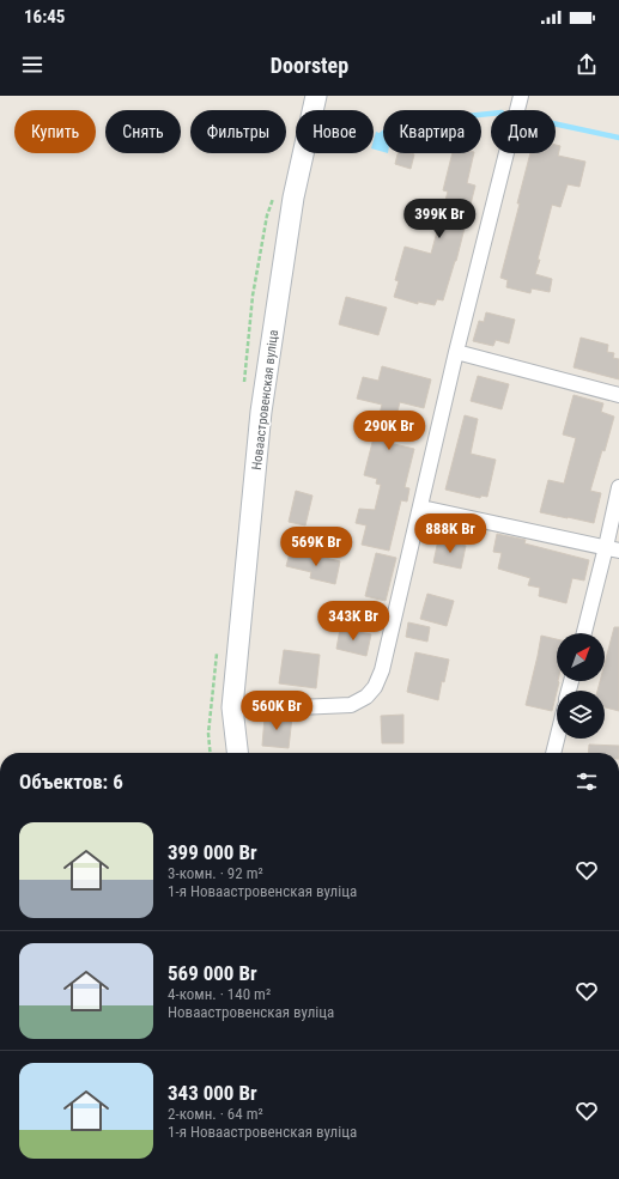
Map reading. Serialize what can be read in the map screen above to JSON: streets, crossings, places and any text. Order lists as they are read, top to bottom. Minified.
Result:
{"streets":{"main road":["Новаастровенская вуліца"]},"north":"top right","page":{"status":"16:45","header":"Doorstep","chip":["Купить","Снять","Фильтры","Новое","Квартира","Дом"],"price":["399K Br","290K Br","888K Br","569K Br","343K Br","560K Br"],"heading":"Объектов: 6","list":[{"name":"399 000 Br","note":"3-комн. · 92 m² · 1-я Новаастровенская вуліца"},{"name":"569 000 Br","note":"4-комн. · 140 m² · Новаастровенская вуліца"},{"name":"343 000 Br","note":"2-комн. · 64 m² · 1-я Новаастровенская вуліца"}]}}
